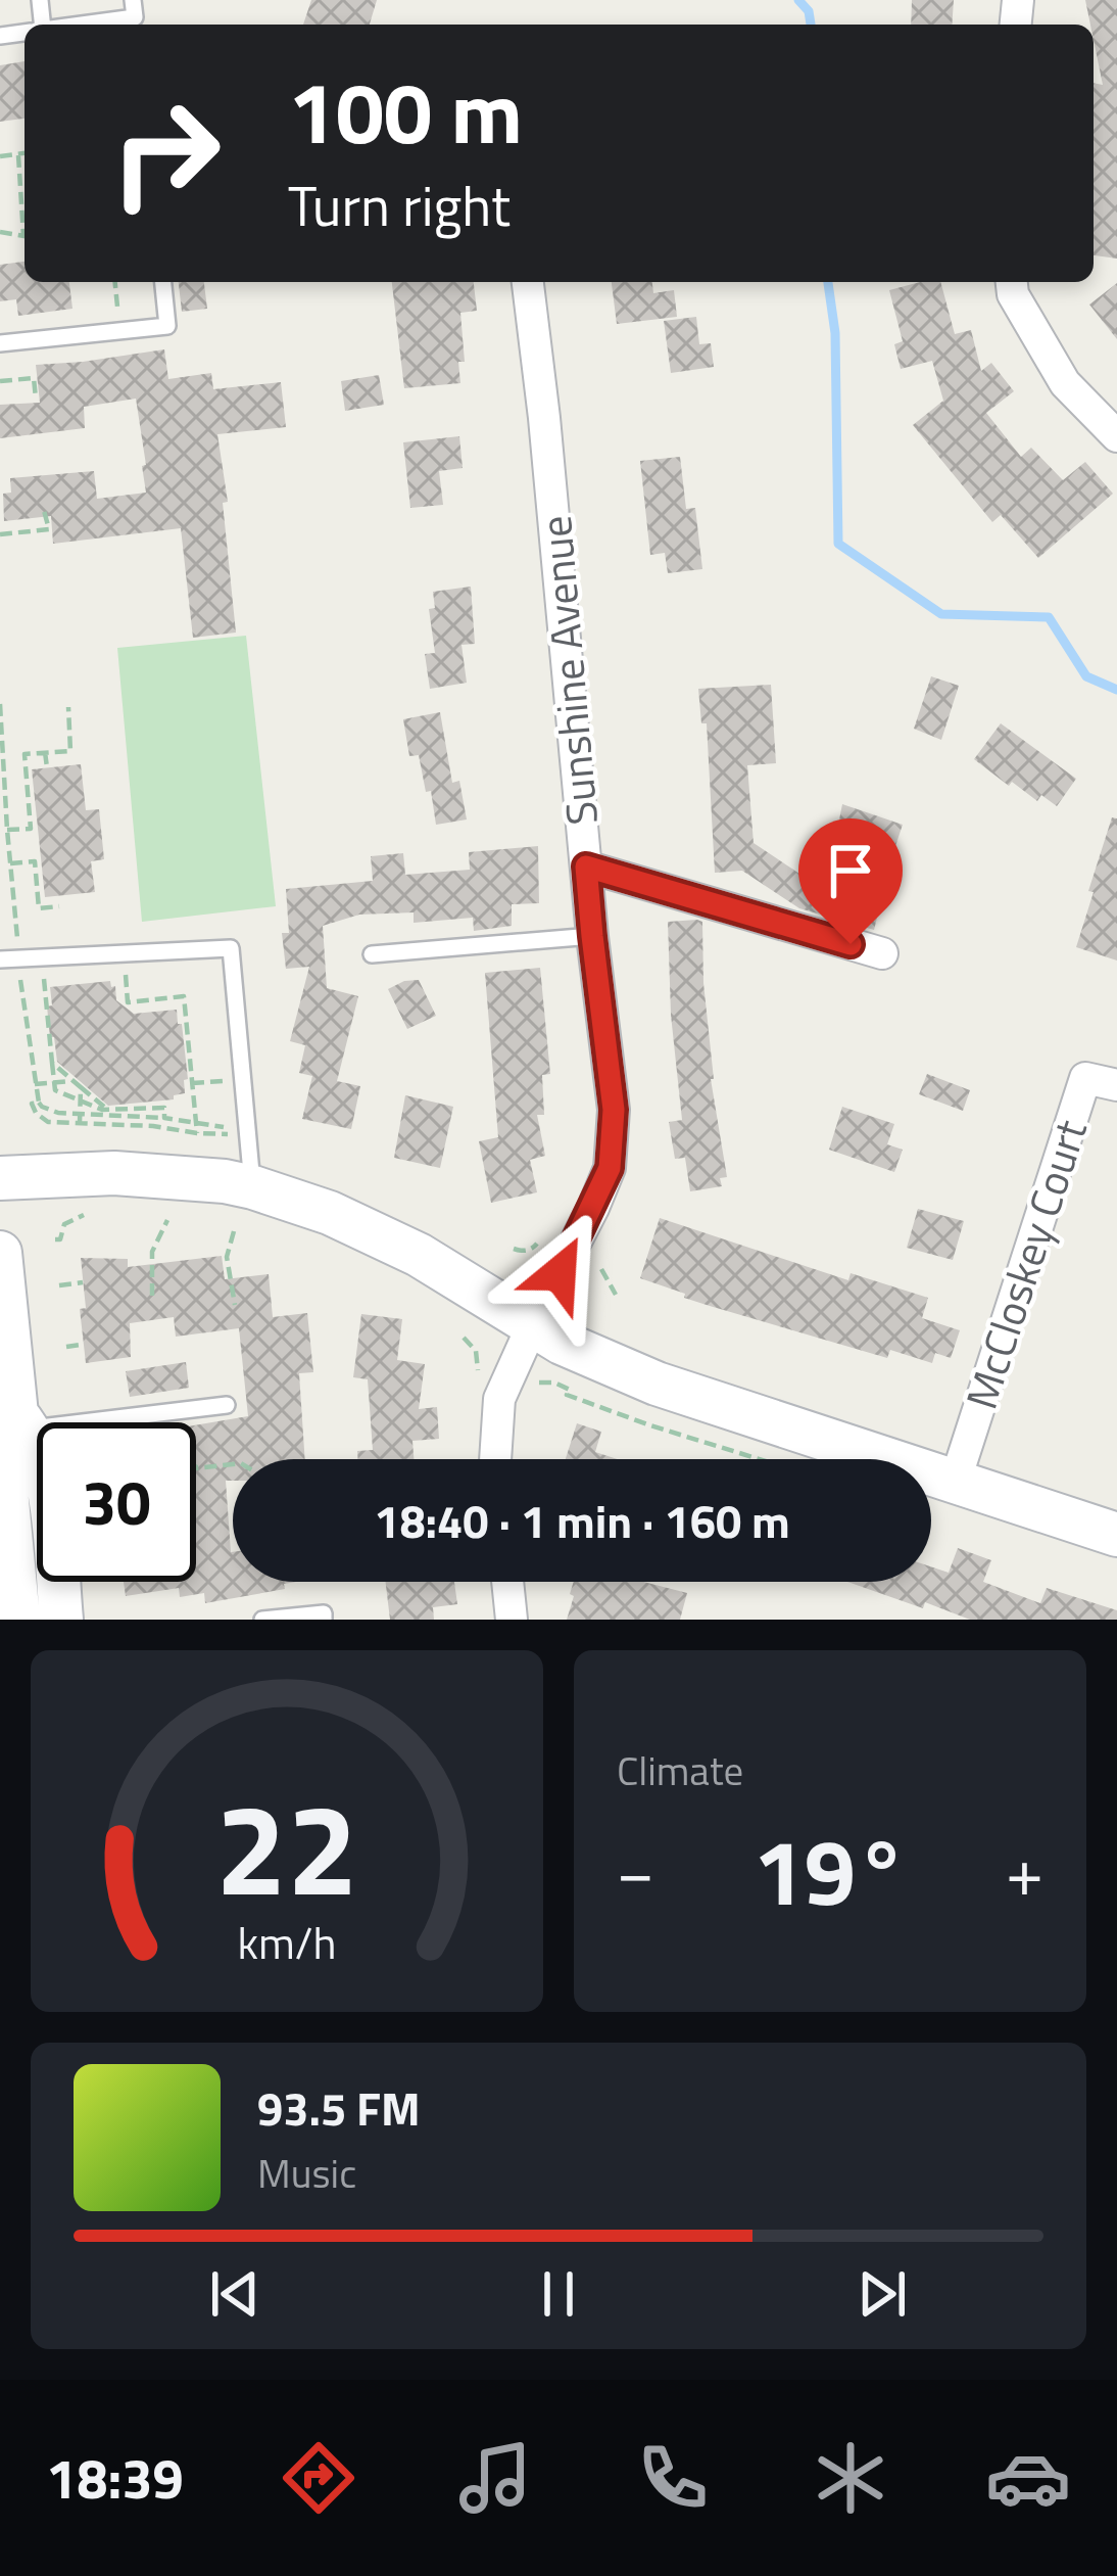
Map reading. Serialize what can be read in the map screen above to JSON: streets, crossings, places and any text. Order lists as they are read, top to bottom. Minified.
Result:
{"streets":{"street":["Sunshine Avenue","McCloskey Court"]},"page":{"turn":["100 m","Turn right"],"limit":"30","trip":"18:40 · 1 min · 160 m","tile":"Climate","heat":["−","19°","+"],"song":["93.5 FM","Music"],"tabs":"18:39","gauge":["22","km/h"]}}
